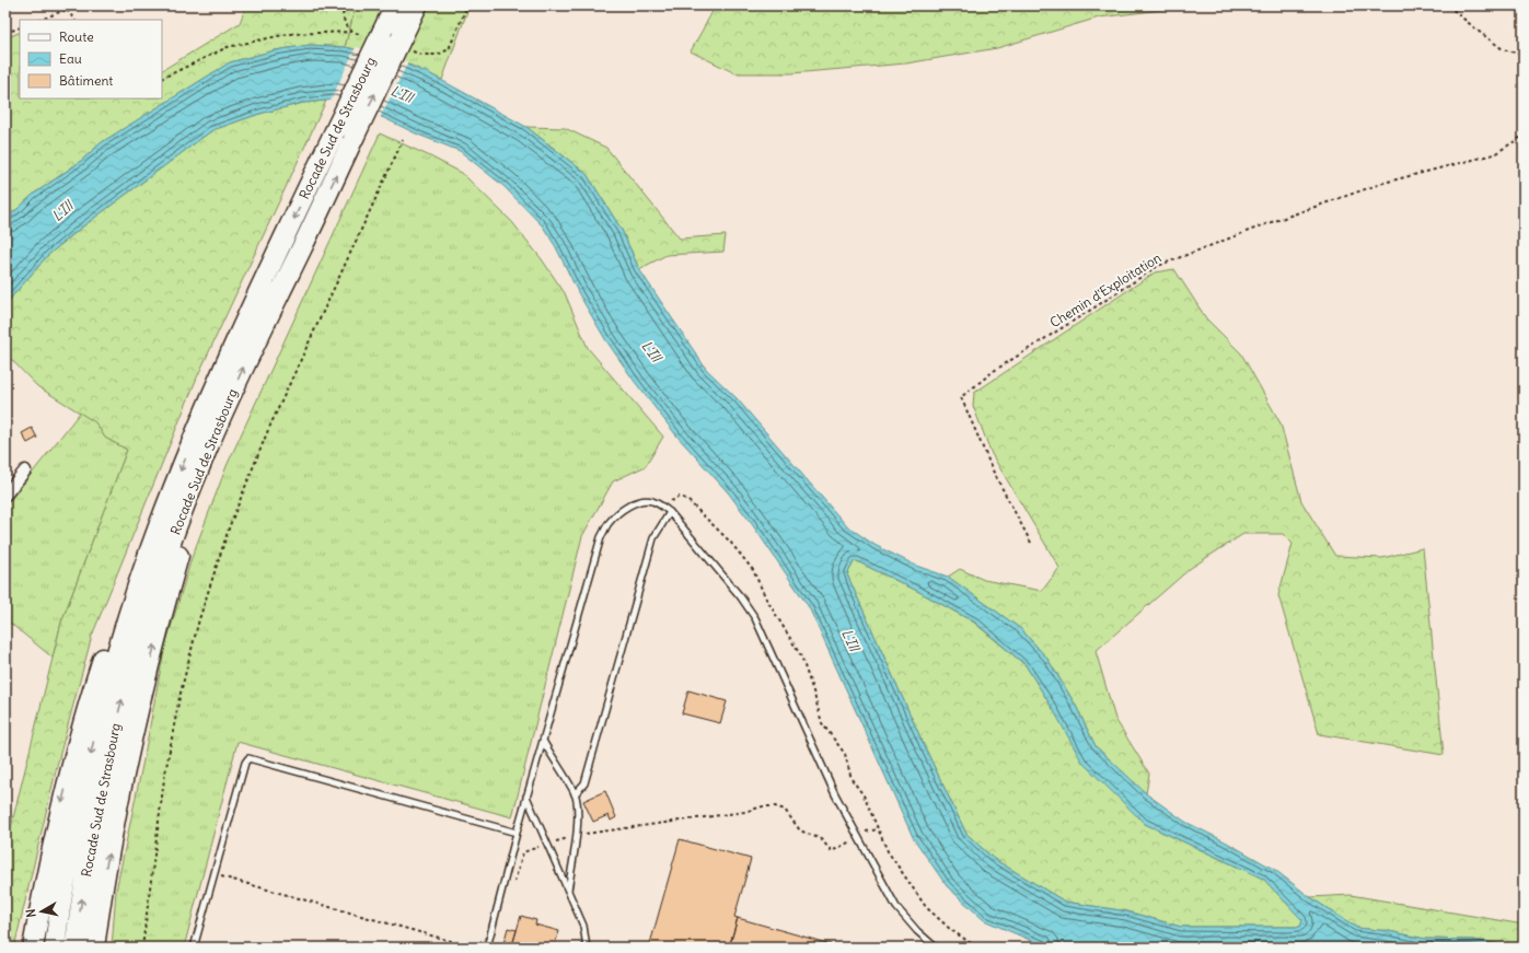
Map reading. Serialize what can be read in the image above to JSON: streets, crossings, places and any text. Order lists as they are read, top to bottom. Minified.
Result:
{"streets":{"highway":["Rocade Sud de Strasbourg"],"path":["Chemin d'Exploitation"]},"water":["L'Ill"],"legend":["Route","Eau","Bâtiment"],"north":"left"}
